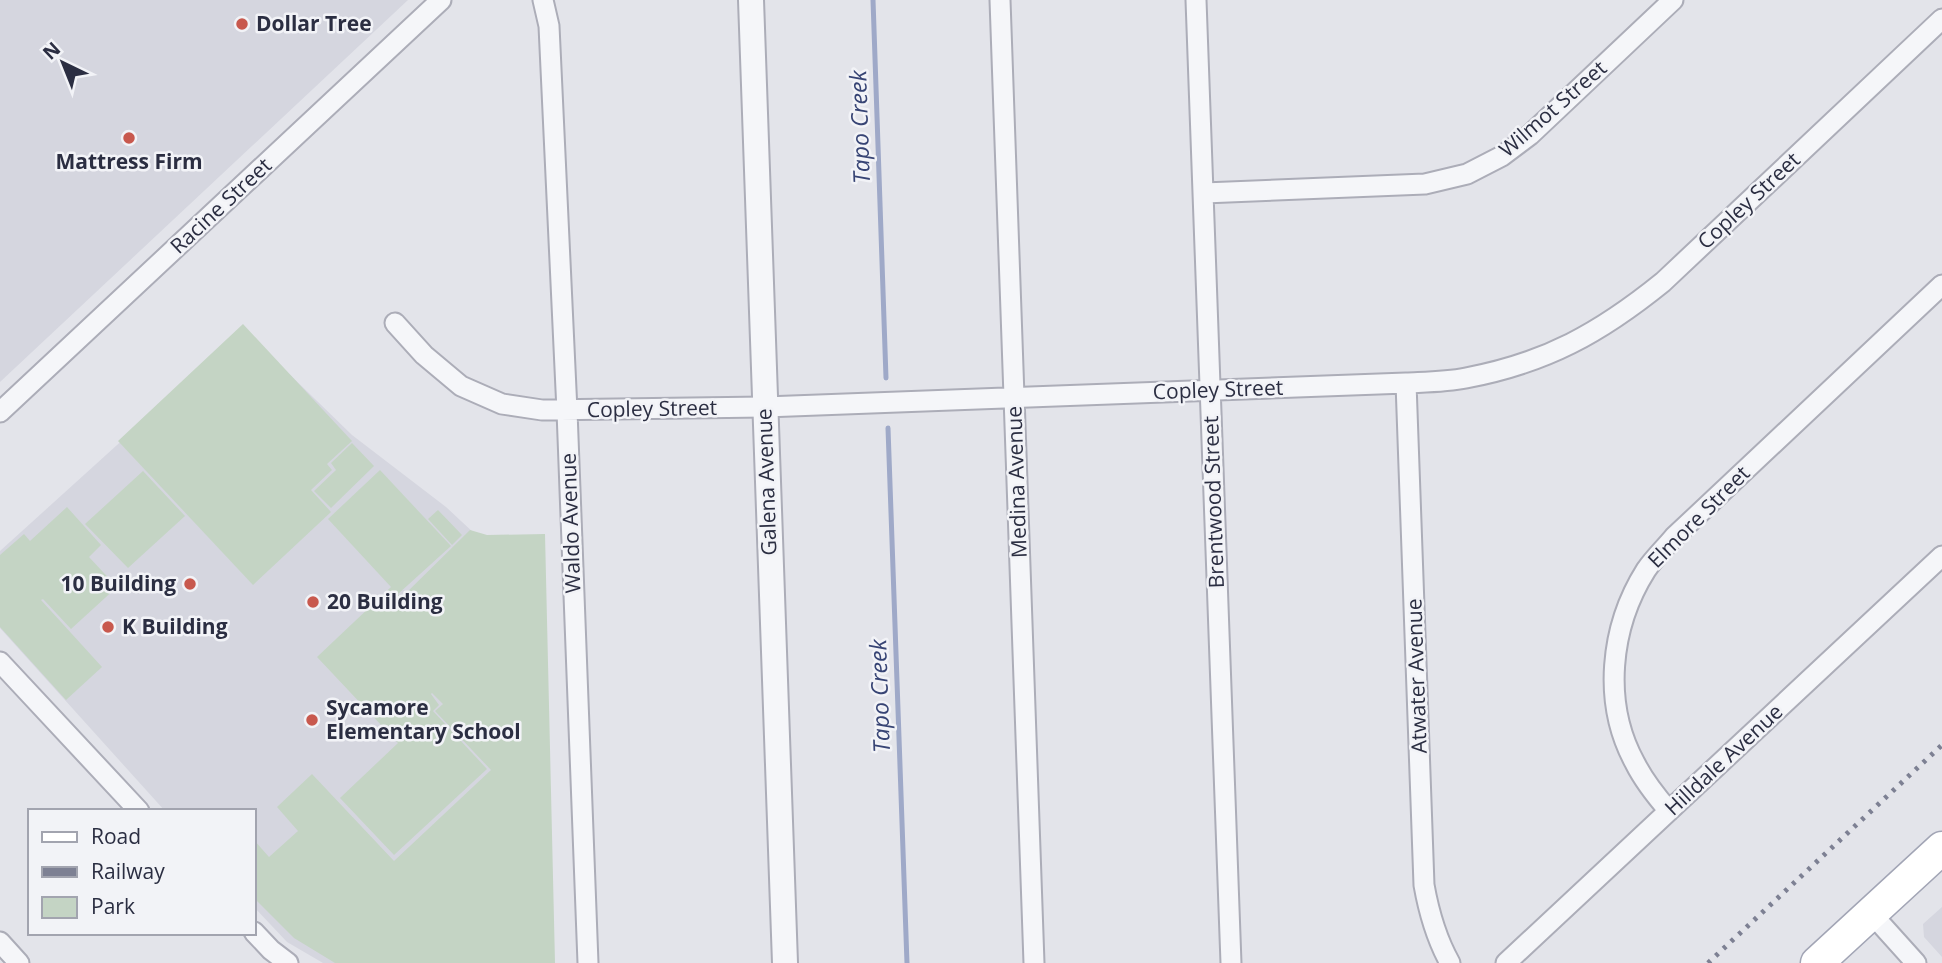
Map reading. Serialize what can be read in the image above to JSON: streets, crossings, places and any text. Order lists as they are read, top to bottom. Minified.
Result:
{"streets":{"street":["Wilmot Street","Copley Street","Racine Street","Galena Avenue","Medina Avenue","Brentwood Street","Elmore Street","Waldo Avenue","Atwater Avenue","Hilldale Avenue"]},"crossings":[["Wilmot Street","Brentwood Street"],["Copley Street","Galena Avenue"],["Copley Street","Medina Avenue"],["Copley Street","Brentwood Street"],["Copley Street","Waldo Avenue"],["Copley Street","Atwater Avenue"],["Elmore Street","Hilldale Avenue"]],"water":["Tapo Creek"],"places":["Dollar Tree","Mattress Firm","10 Building","20 Building","K Building","Sycamore Elementary School"],"legend":["Road","Railway","Park"],"north":"top left"}
